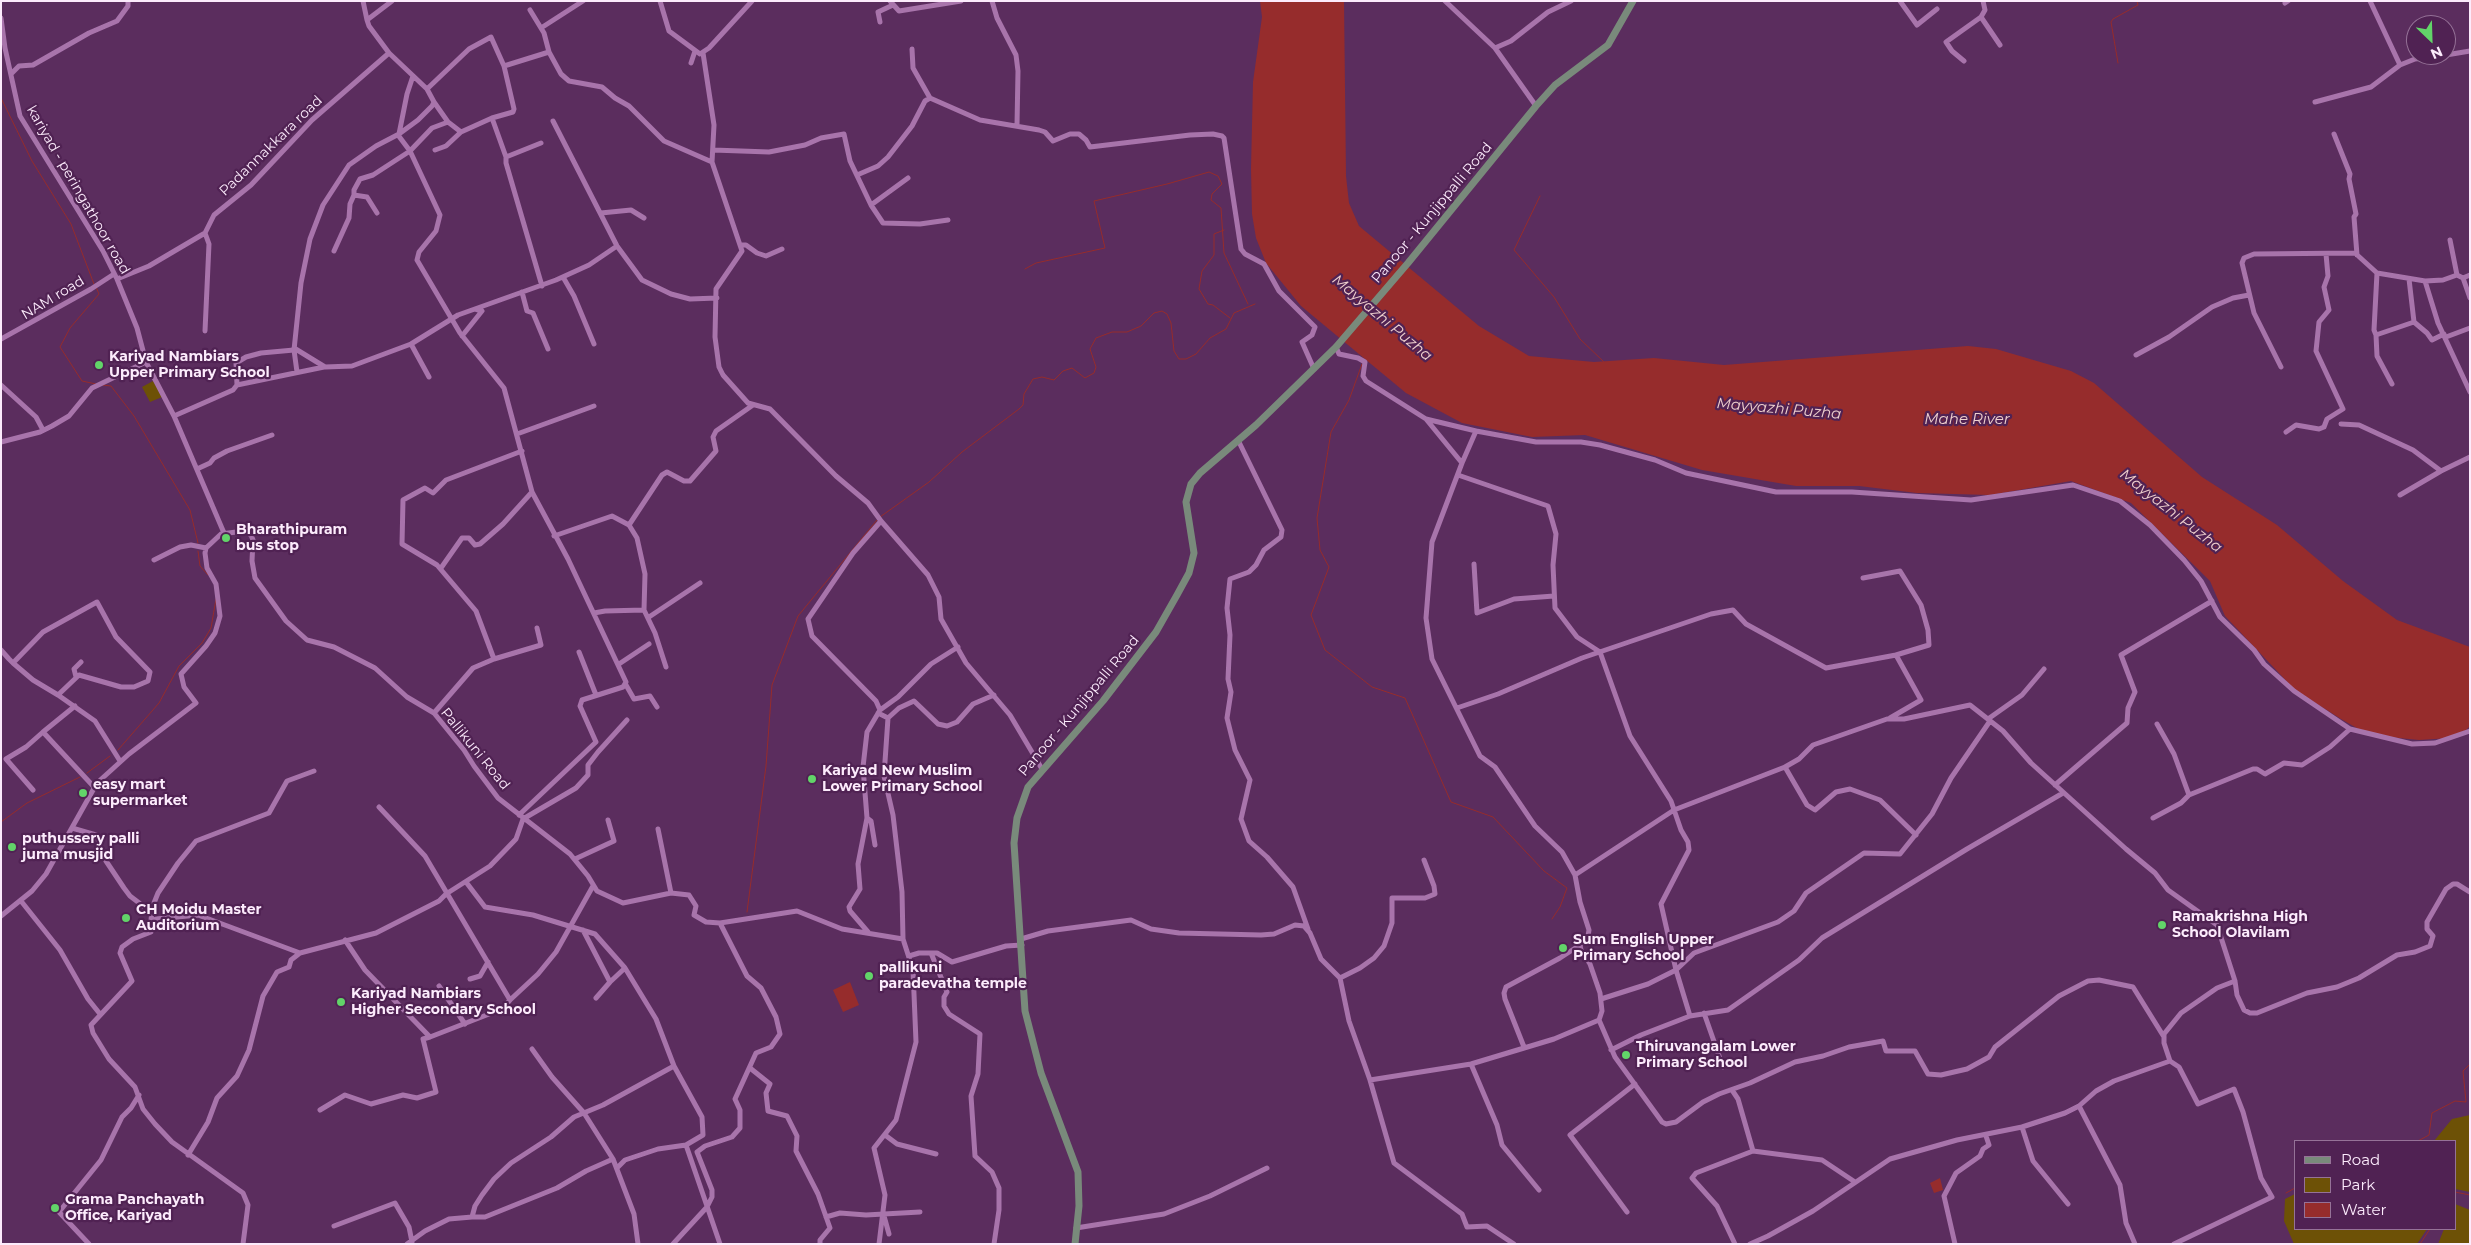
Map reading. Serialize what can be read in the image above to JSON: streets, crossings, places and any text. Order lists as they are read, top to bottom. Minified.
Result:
{"streets":{"main road":["Panoor - Kunjippalli Road"],"street":["Padannakkara road","kariyad - peringathoor road","NAM road","Pallikuni Road"]},"crossings":[["Padannakkara road","kariyad - peringathoor road"],["kariyad - peringathoor road","NAM road"],["kariyad - peringathoor road","Pallikuni Road"]],"water":["Mayyazhi Puzha","Mahe River"],"places":["Kariyad Nambiars Upper Primary School","Bharathipuram bus stop","Kariyad New Muslim Lower Primary School","easy mart supermarket","puthussery palli juma musjid","CH Moidu Master Auditorium","Ramakrishna High School Olavilam","Sum English Upper Primary School","pallikuni paradevatha temple","Kariyad Nambiars Higher Secondary School","Thiruvangalam Lower Primary School","Grama Panchayath Office, Kariyad"],"legend":["Road","Park","Water"],"north":"bottom right"}
